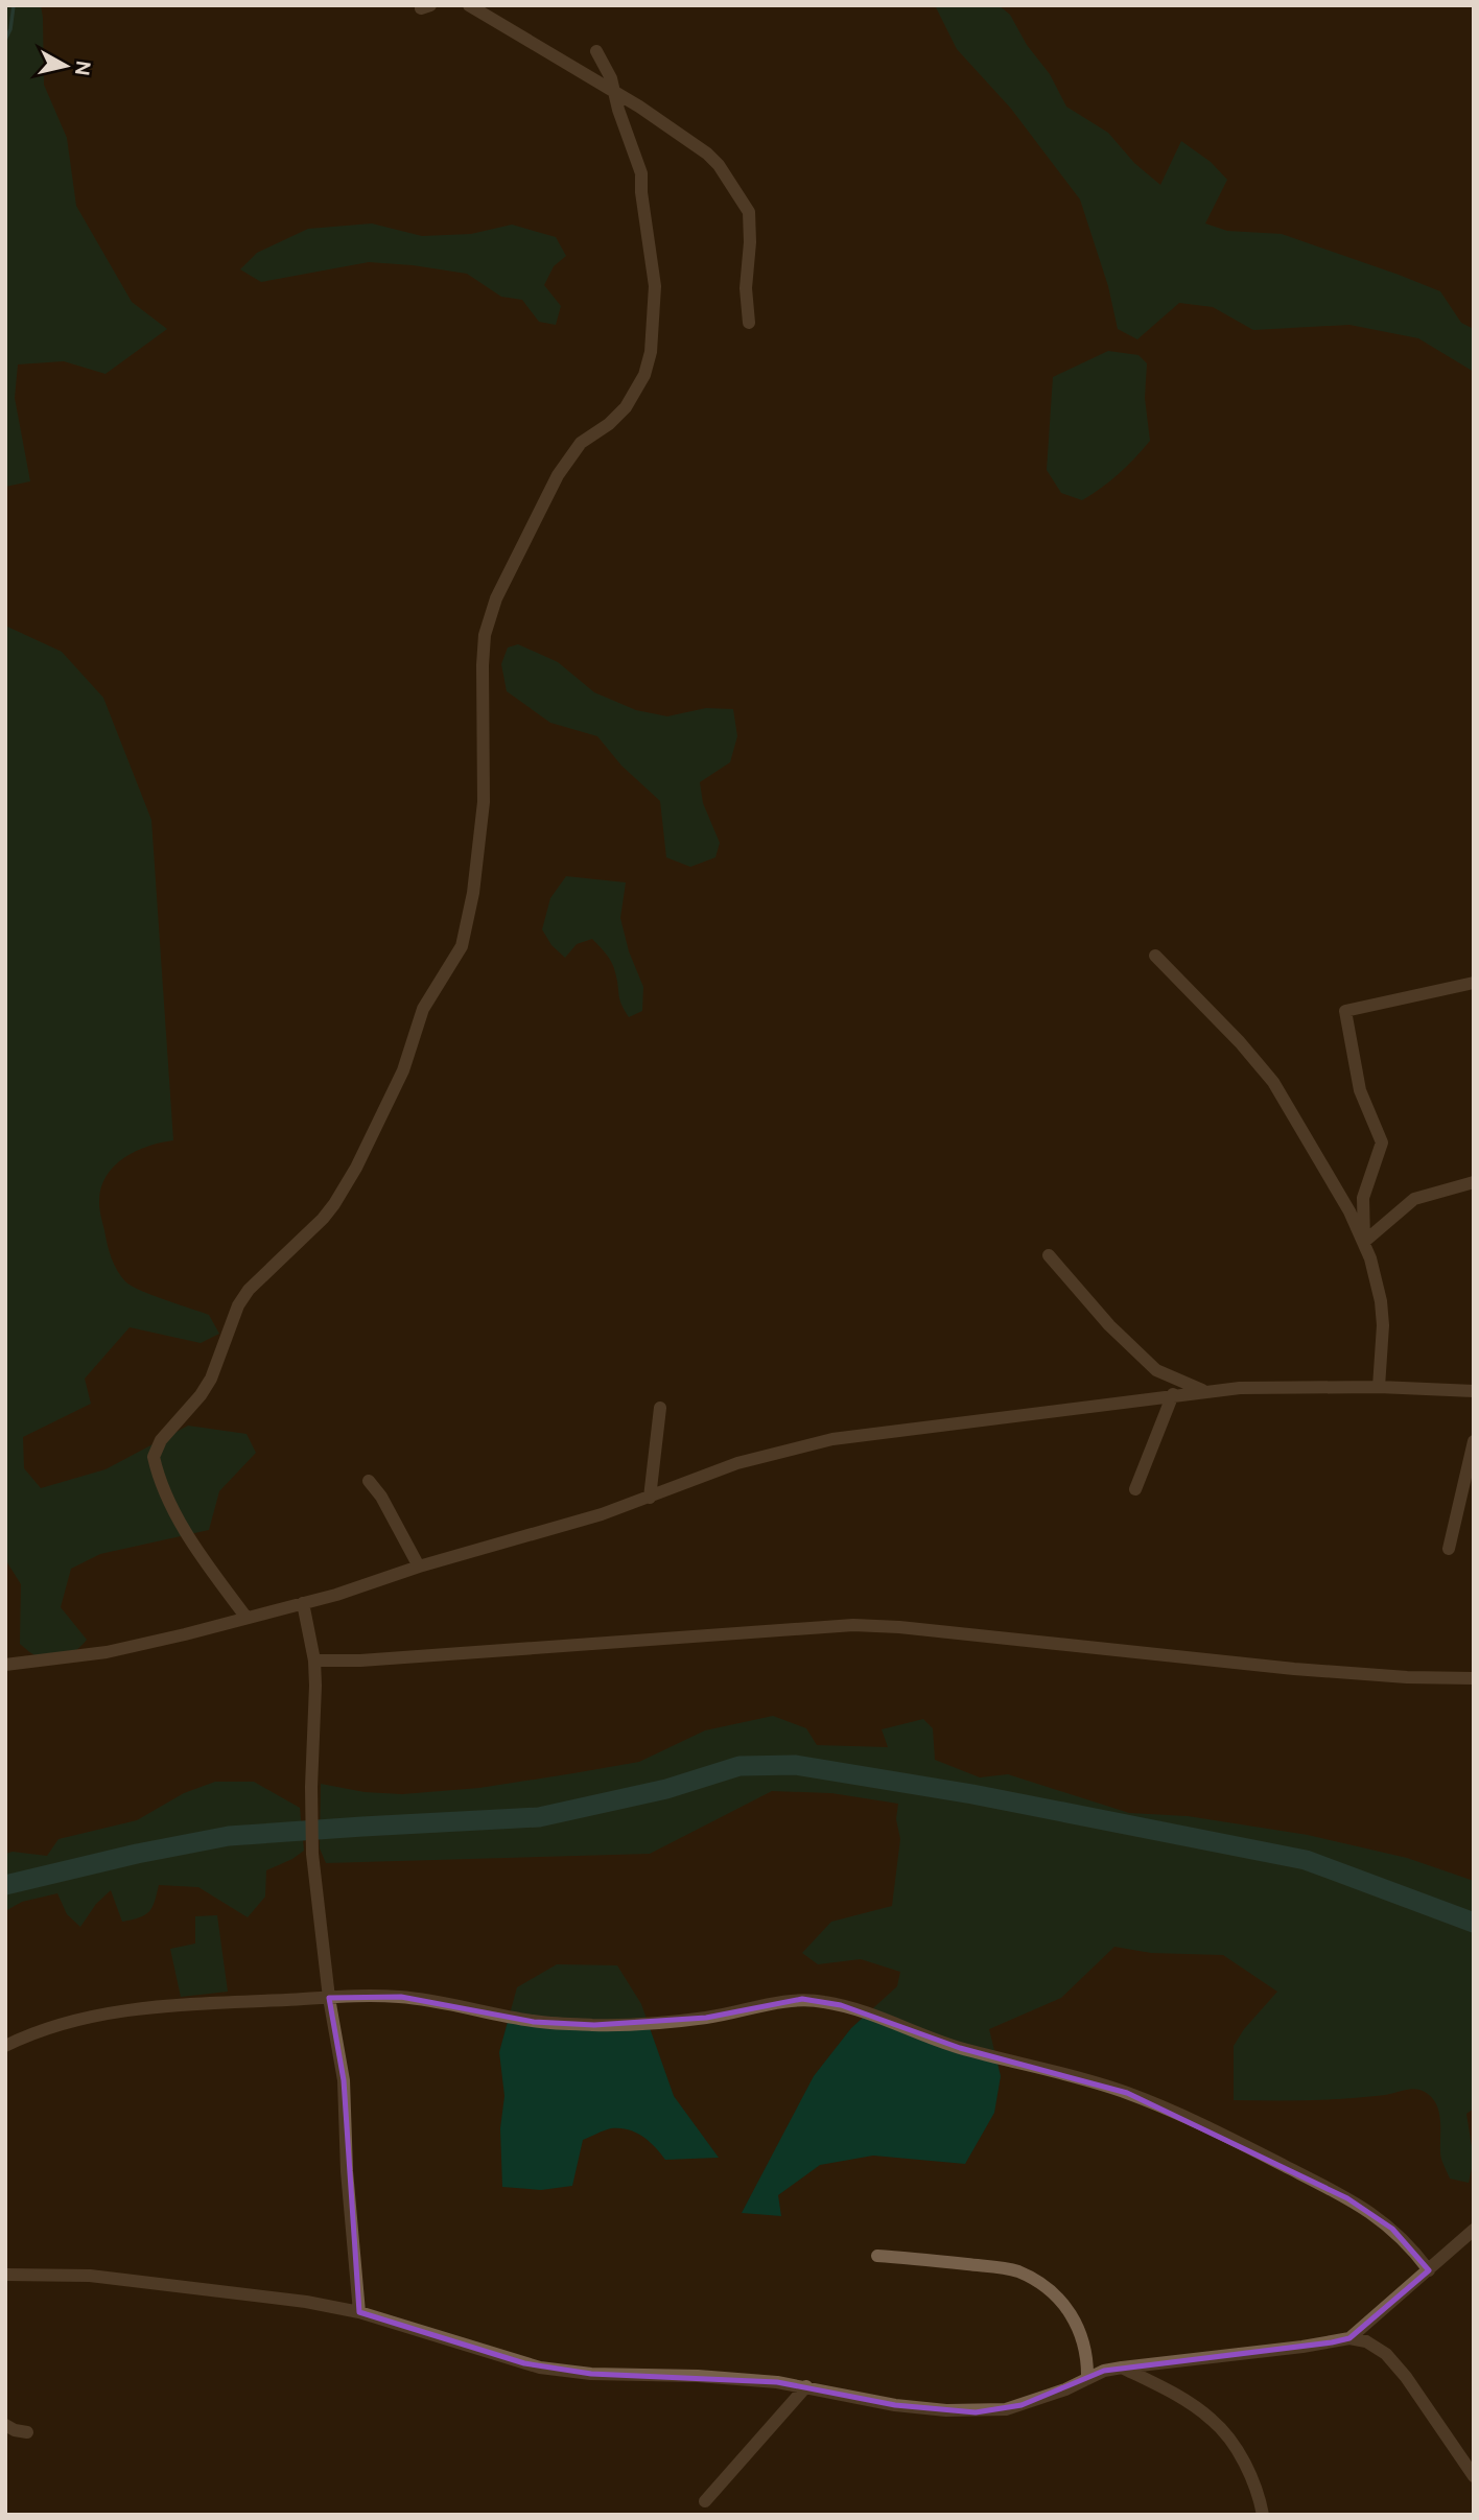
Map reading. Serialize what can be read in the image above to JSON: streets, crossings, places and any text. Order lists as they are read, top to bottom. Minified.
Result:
{"north":"right"}
